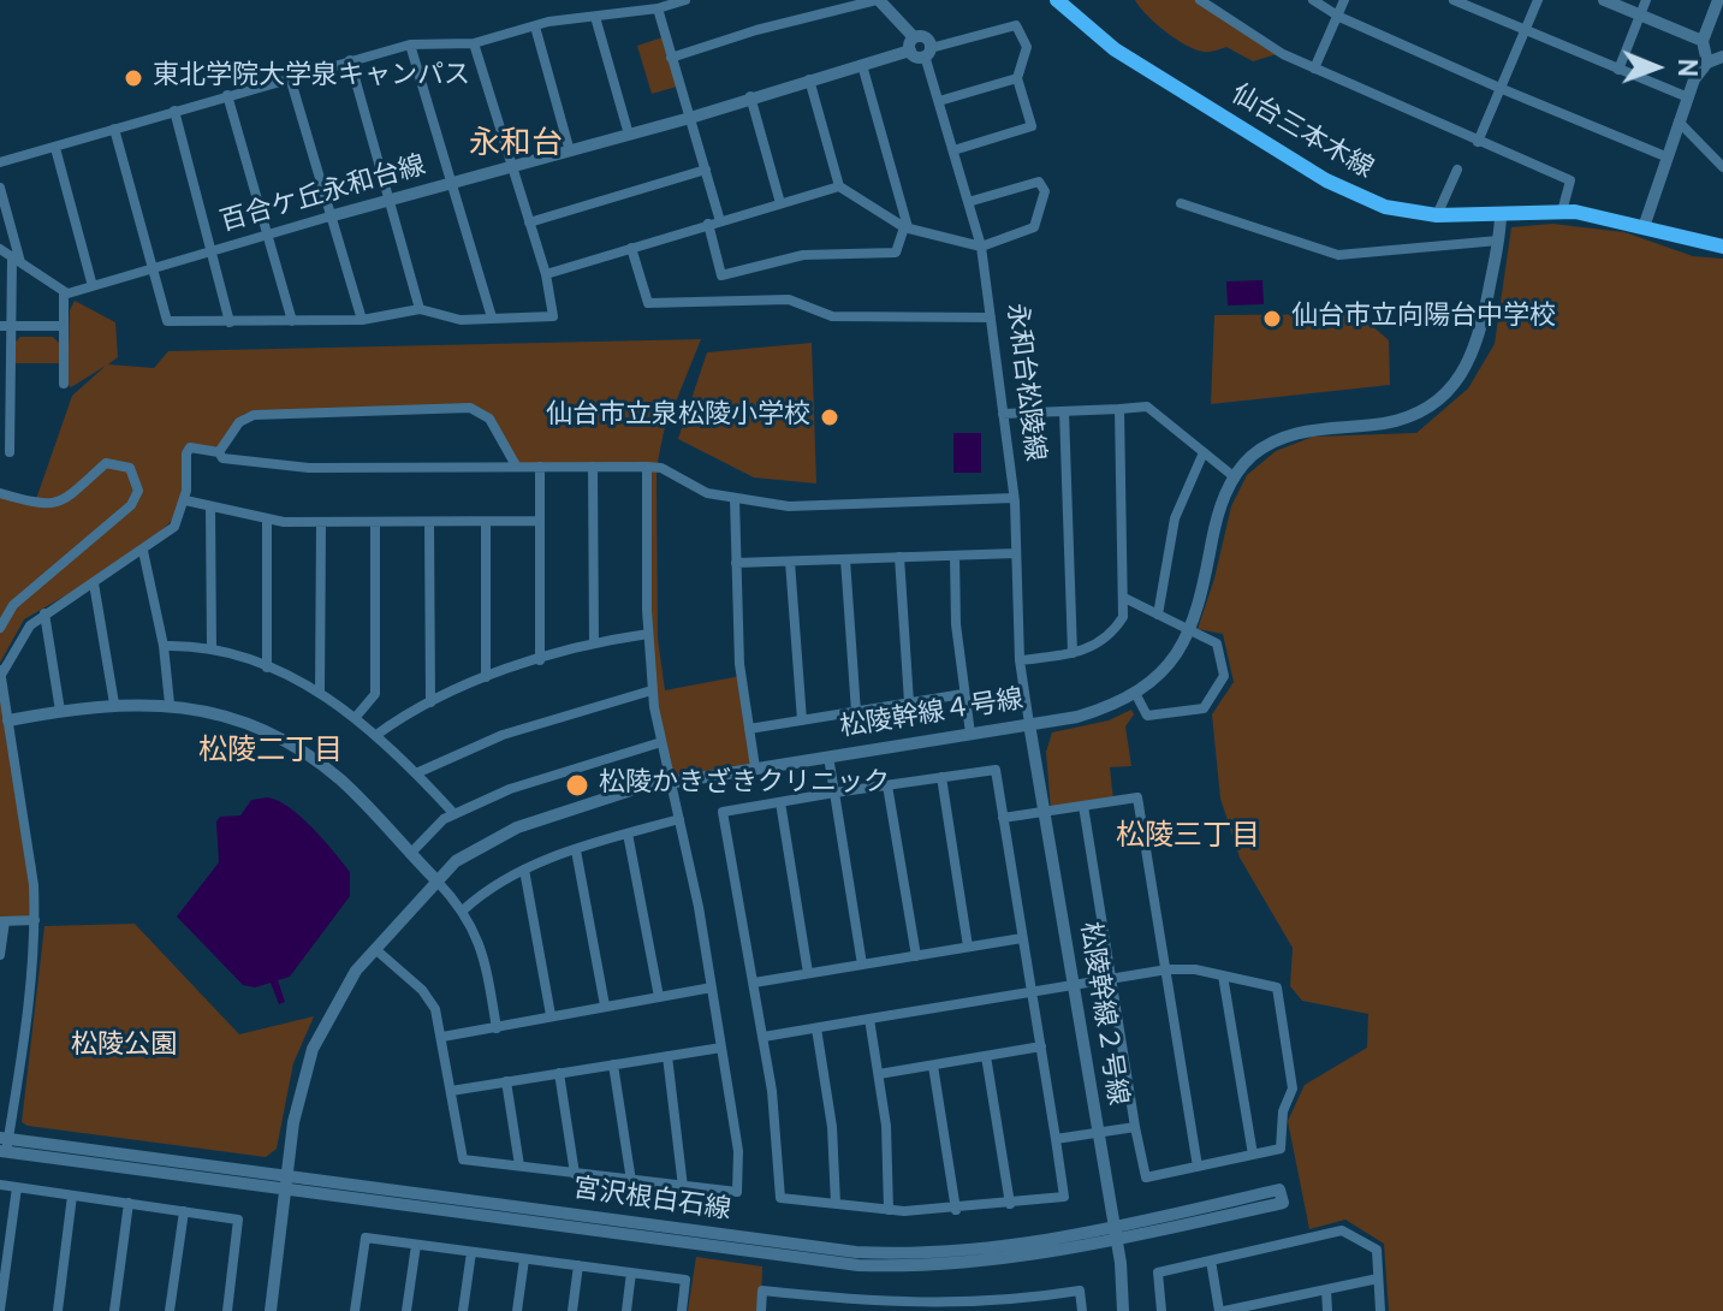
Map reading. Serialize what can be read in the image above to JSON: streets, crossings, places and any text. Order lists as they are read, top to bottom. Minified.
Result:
{"streets":{"main road":["仙台三本木線"],"street":["百合ケ丘永和台線","永和台松陵線","松陵幹線４号線","松陵幹線２号線"]},"crossings":[["仙台三本木線","松陵幹線４号線"],["永和台松陵線","松陵幹線４号線"],["永和台松陵線","松陵幹線２号線"],["松陵幹線４号線","松陵幹線２号線"]],"districts":["永和台","松陵二丁目","松陵三丁目"],"parks":["松陵公園"],"places":["東北学院大学泉キャンパス","仙台市立向陽台中学校","仙台市立泉松陵小学校","松陵かきざきクリニック"],"north":"right"}
